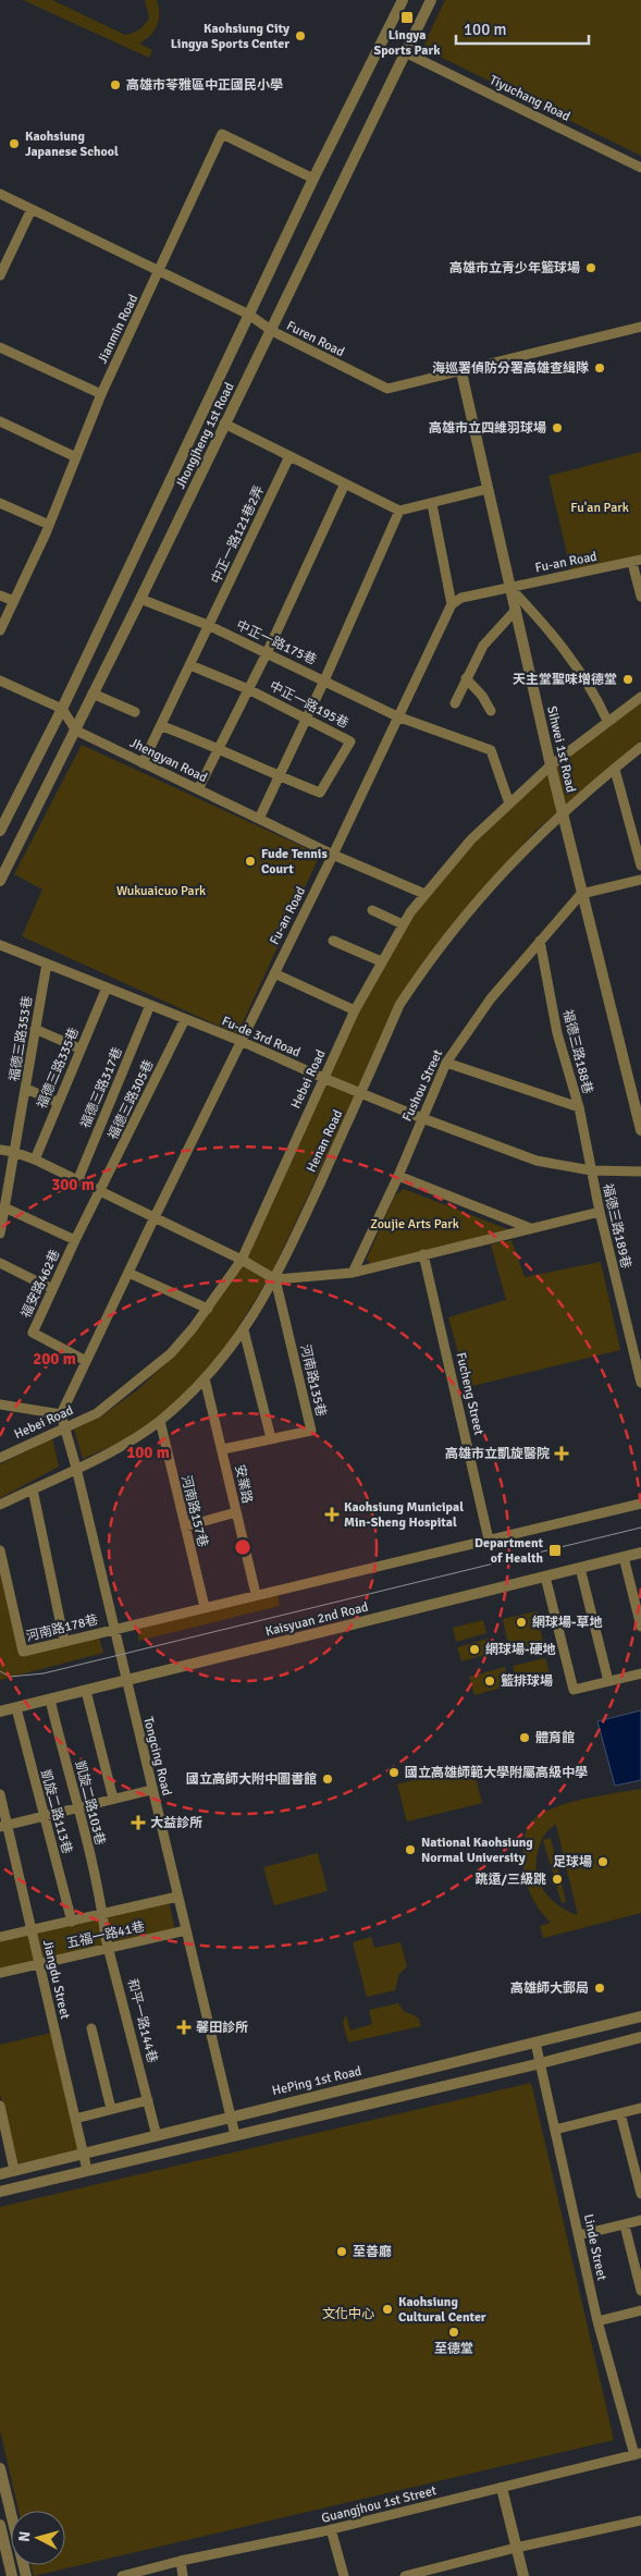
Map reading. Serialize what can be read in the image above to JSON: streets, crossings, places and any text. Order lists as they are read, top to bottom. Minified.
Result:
{"streets":{"street":["Tiyuchang Road","Jianmin Road","Furen Road","Jhongjheng 1st Road","中正一路121巷2弄","Fu-an Road","中正一路175巷","中正一路195巷","Sihwei 1st Road","Jhengyan Road","Fu-de 3rd Road","福德三路353巷","福德三路188巷","福德三路335巷","Hebei Road","Fushou Street","福德三路317巷","福德三路305巷","Henan Road","福德三路189巷","福安路462巷","河南路135巷","Fucheng Street","安業路","河南路157巷","Kaisyuan 2nd Road","河南路178巷","Tongcing Road","凱旋二路103巷","凱旋二路113巷","五福一路41巷","Jiangdu Street","和平一路144巷","HePing 1st Road","Linde Street","Guangjhou 1st Street"]},"crossings":[["Tiyuchang Road","Jhongjheng 1st Road"],["Jianmin Road","Furen Road"],["Jianmin Road","Jhongjheng 1st Road"],["Furen Road","Jhongjheng 1st Road"],["Furen Road","Sihwei 1st Road"],["Jhongjheng 1st Road","中正一路175巷"],["Jhongjheng 1st Road","Jhengyan Road"],["中正一路121巷2弄","中正一路175巷"],["Fu-an Road","中正一路175巷"],["Fu-an Road","Sihwei 1st Road"],["Fu-an Road","Jhengyan Road"],["Fu-an Road","Fu-de 3rd Road"],["Fu-an Road","福安路462巷"],["Fu-an Road","Tongcing Road"],["中正一路175巷","Hebei Road"],["Sihwei 1st Road","Hebei Road"],["Sihwei 1st Road","Fushou Street"],["Sihwei 1st Road","Henan Road"],["Jhengyan Road","Hebei Road"],["Fu-de 3rd Road","福德三路353巷"],["Fu-de 3rd Road","福德三路188巷"],["Fu-de 3rd Road","福德三路335巷"],["Fu-de 3rd Road","Hebei Road"],["Fu-de 3rd Road","Fushou Street"],["Fu-de 3rd Road","福德三路317巷"],["Fu-de 3rd Road","福德三路305巷"],["Fu-de 3rd Road","Henan Road"],["Fu-de 3rd Road","福德三路189巷"],["福德三路188巷","Fushou Street"],["福德三路188巷","福德三路189巷"],["Hebei Road","Tongcing Road"],["福德三路305巷","福安路462巷"],["Henan Road","河南路135巷"],["Henan Road","安業路"],["Henan Road","河南路157巷"],["Henan Road","Tongcing Road"],["河南路135巷","安業路"],["Kaisyuan 2nd Road","Tongcing Road"],["Kaisyuan 2nd Road","凱旋二路103巷"],["Kaisyuan 2nd Road","凱旋二路113巷"],["河南路178巷","Tongcing Road"],["Tongcing Road","五福一路41巷"],["Tongcing Road","HePing 1st Road"],["凱旋二路103巷","和平一路144巷"],["五福一路41巷","Jiangdu Street"],["五福一路41巷","和平一路144巷"],["Jiangdu Street","HePing 1st Road"],["和平一路144巷","HePing 1st Road"],["HePing 1st Road","Linde Street"],["Linde Street","Guangjhou 1st Street"]],"parks":["Fu'an Park","Wukuaicuo Park","Zoujie Arts Park","文化中心"],"places":{"transit":["Lingya Sports Park","Department of Health"],"other":["Kaohsiung City Lingya Sports Center","高雄市苓雅區中正國民小學","Kaohsiung Japanese School","高雄市立青少年籃球場","海巡署偵防分署高雄查緝隊","高雄市立四維羽球場","天主堂聖味增德堂","Fude Tennis Court","網球場-草地","網球場-硬地","籃排球場","體育館","國立高雄師範大學附屬高級中學","國立高師大附中圖書館","National Kaohsiung Normal University","足球場","跳遠/三級跳","高雄師大郵局","至善廳","Kaohsiung Cultural Center","至德堂"],"health":["高雄市立凱旋醫院","Kaohsiung Municipal Min-Sheng Hospital","大益診所","馨田診所"]},"scale_bar":"100 m","north":"left","rings":["300 m","200 m","100 m"]}
